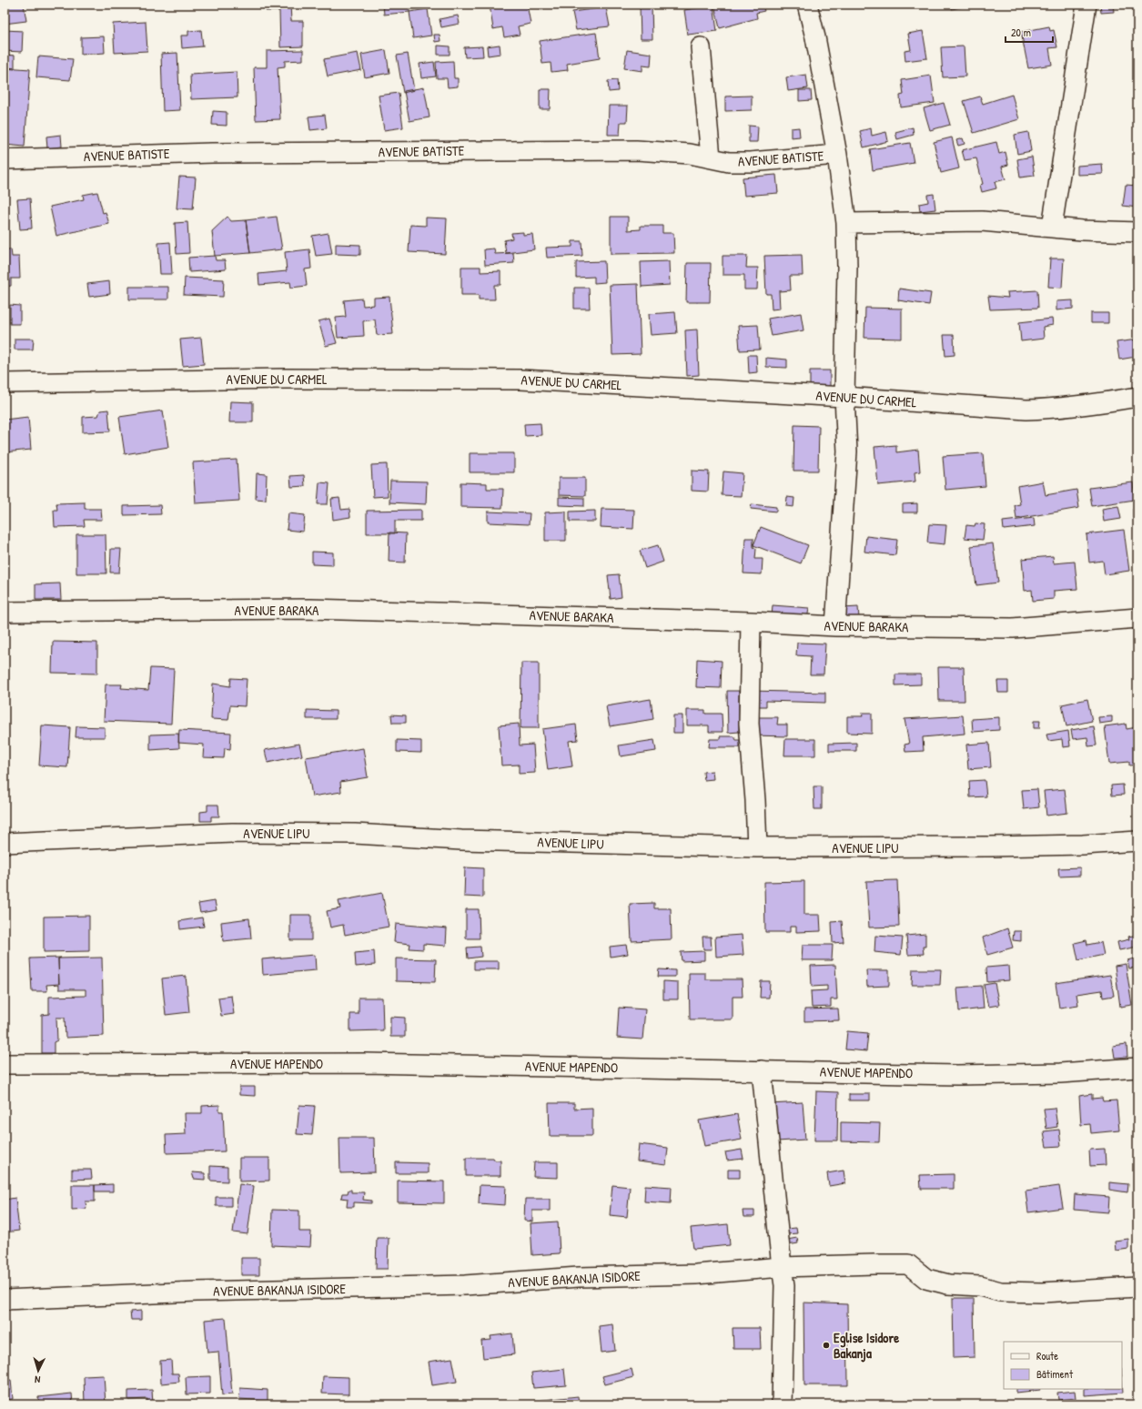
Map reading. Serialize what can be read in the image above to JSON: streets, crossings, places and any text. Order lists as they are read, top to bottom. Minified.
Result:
{"streets":{"street":["AVENUE BATISTE","AVENUE DU CARMEL","AVENUE BARAKA","AVENUE LIPU","AVENUE MAPENDO","AVENUE BAKANJA ISIDORE"]},"places":["Eglise Isidore Bakanja"],"legend":["Route","Bâtiment"],"scale_bar":"20 m","north":"bottom"}
